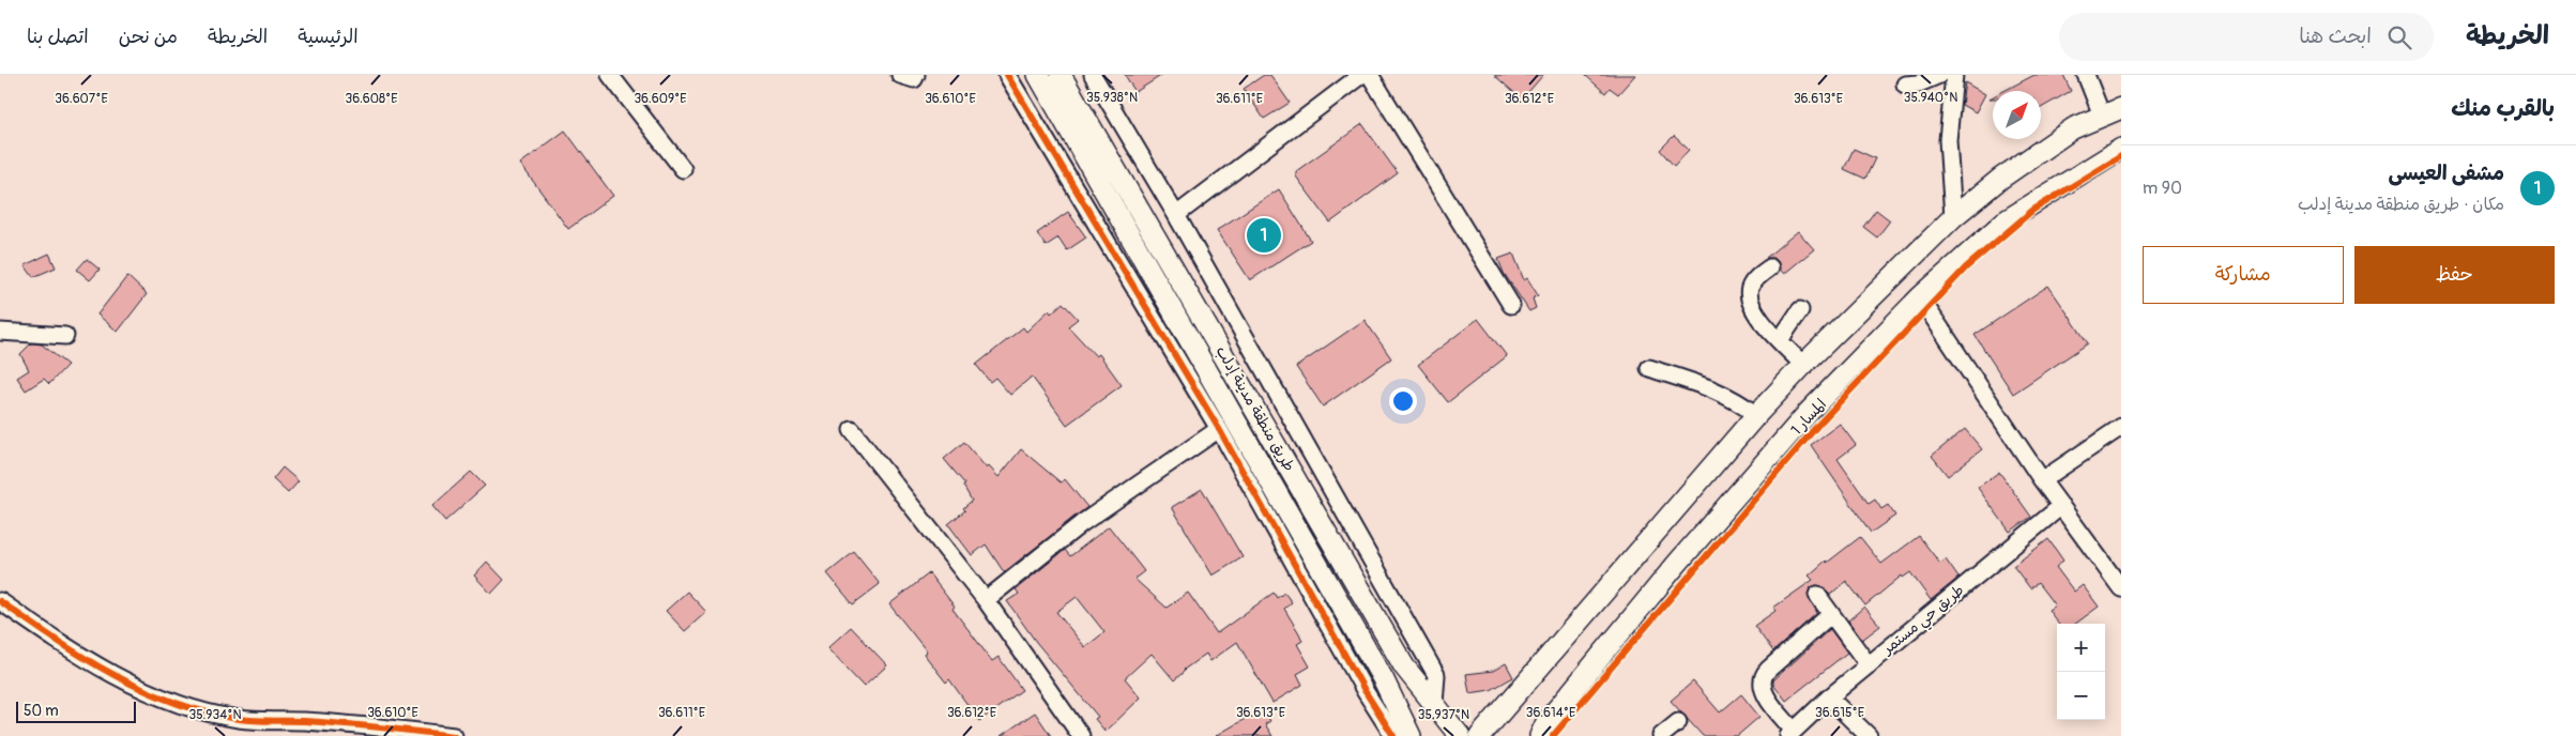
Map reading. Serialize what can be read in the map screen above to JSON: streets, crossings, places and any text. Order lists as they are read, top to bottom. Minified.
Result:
{"streets":{"main road":["طريق منطقة مدينة إدلب"],"street":["طريق حي مستمر"],"cycle path":["المسار 1"]},"scale_bar":"50 m","north":"top right","page":{"header":"الخريطة","search":"ابحث هنا","nav":["الرئيسية","الخريطة","من نحن","اتصل بنا"],"heading":"بالقرب منك","list":[{"mark":"1","name":"مشفى العيسى","note":"مكان · طريق منطقة مدينة إدلب","value":"90 m"}],"pins":"1","buttons":["حفظ","مشاركة"],"map_buttons":["+","−"],"scale":"50 m"},"coordinates":["35.938°N","35.940°N","36.607°E","36.608°E","36.609°E","36.610°E","36.611°E","36.613°E","36.612°E","36.614°E","36.615°E","35.934°N","35.937°N"]}
